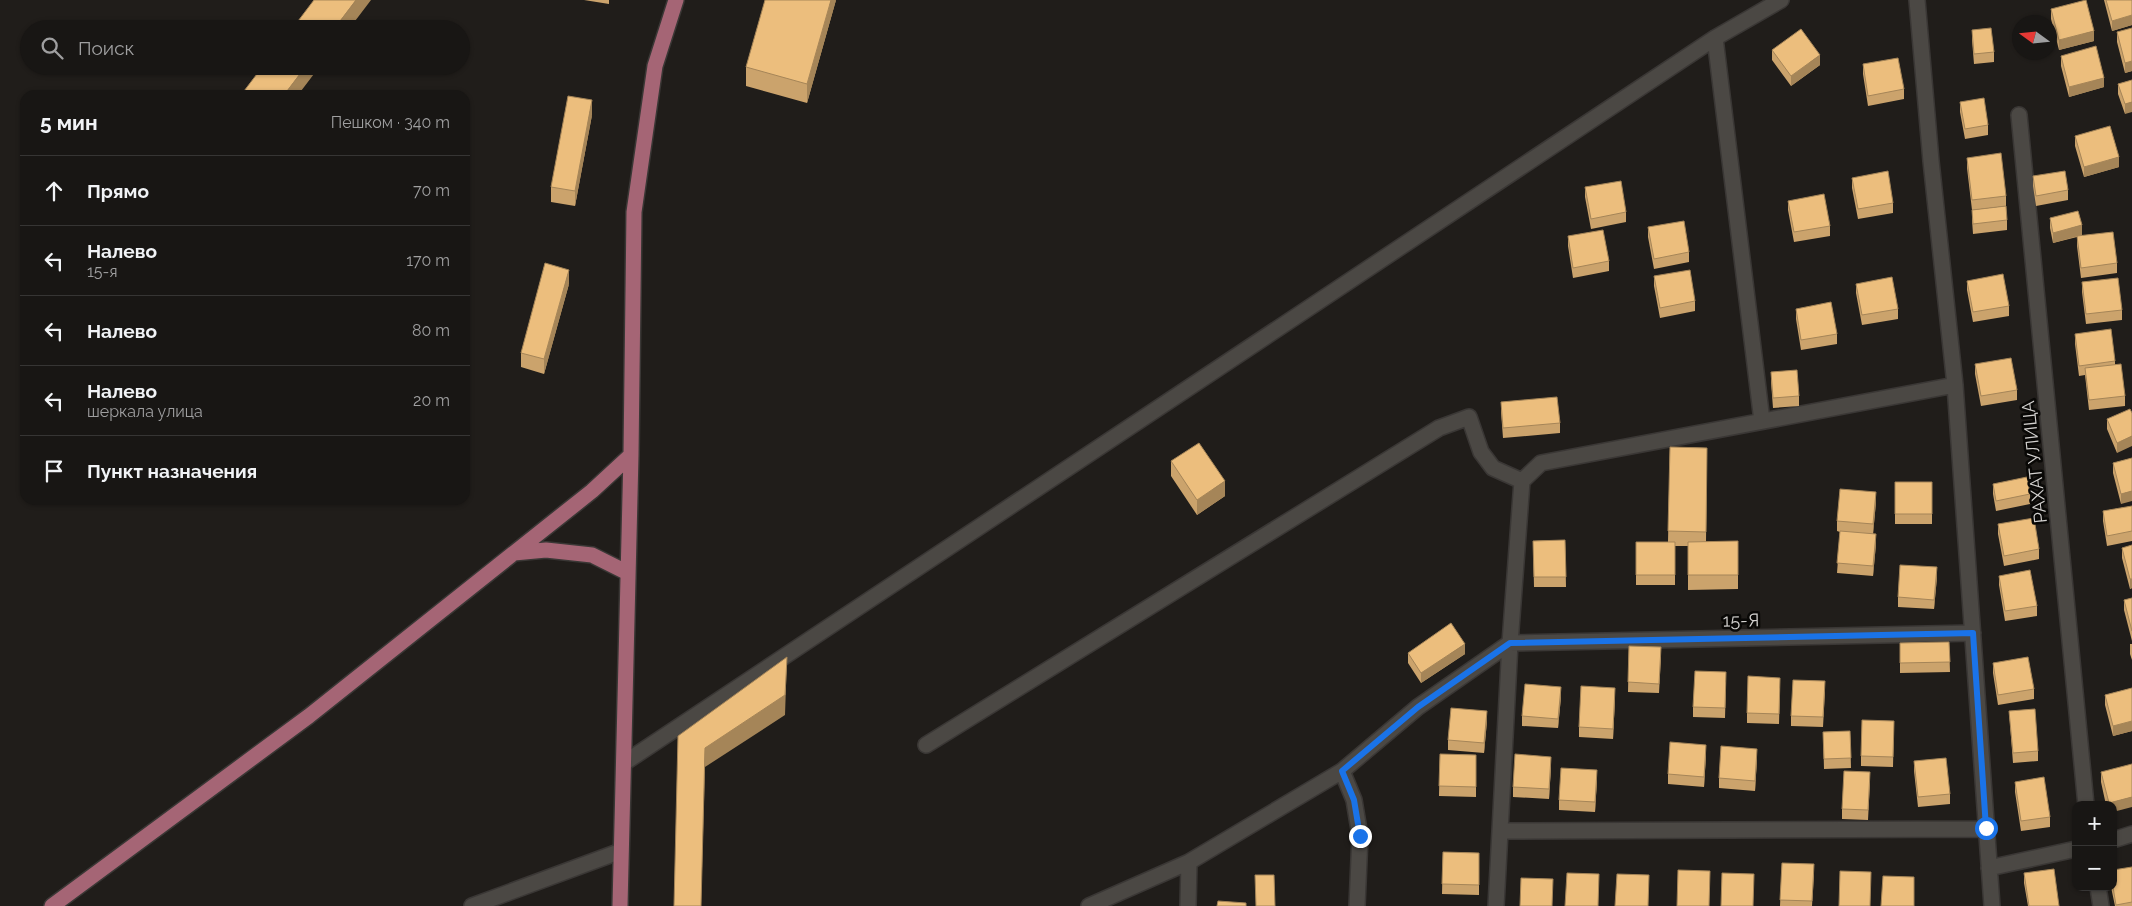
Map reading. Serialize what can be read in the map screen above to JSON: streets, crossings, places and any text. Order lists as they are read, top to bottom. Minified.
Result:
{"streets":{"street":["РАХАТ УЛИЦА","15-Я"]},"north":"left","page":{"search":"Поиск","heading":["5 мин","Пешком · 340 m"],"list":[["Прямо","70 m"],["Налево","15-я","170 m"],["Налево","80 m"],["Налево","шеркала улица","20 m"],"Пункт назначения"],"map_buttons":["+","−"]}}
